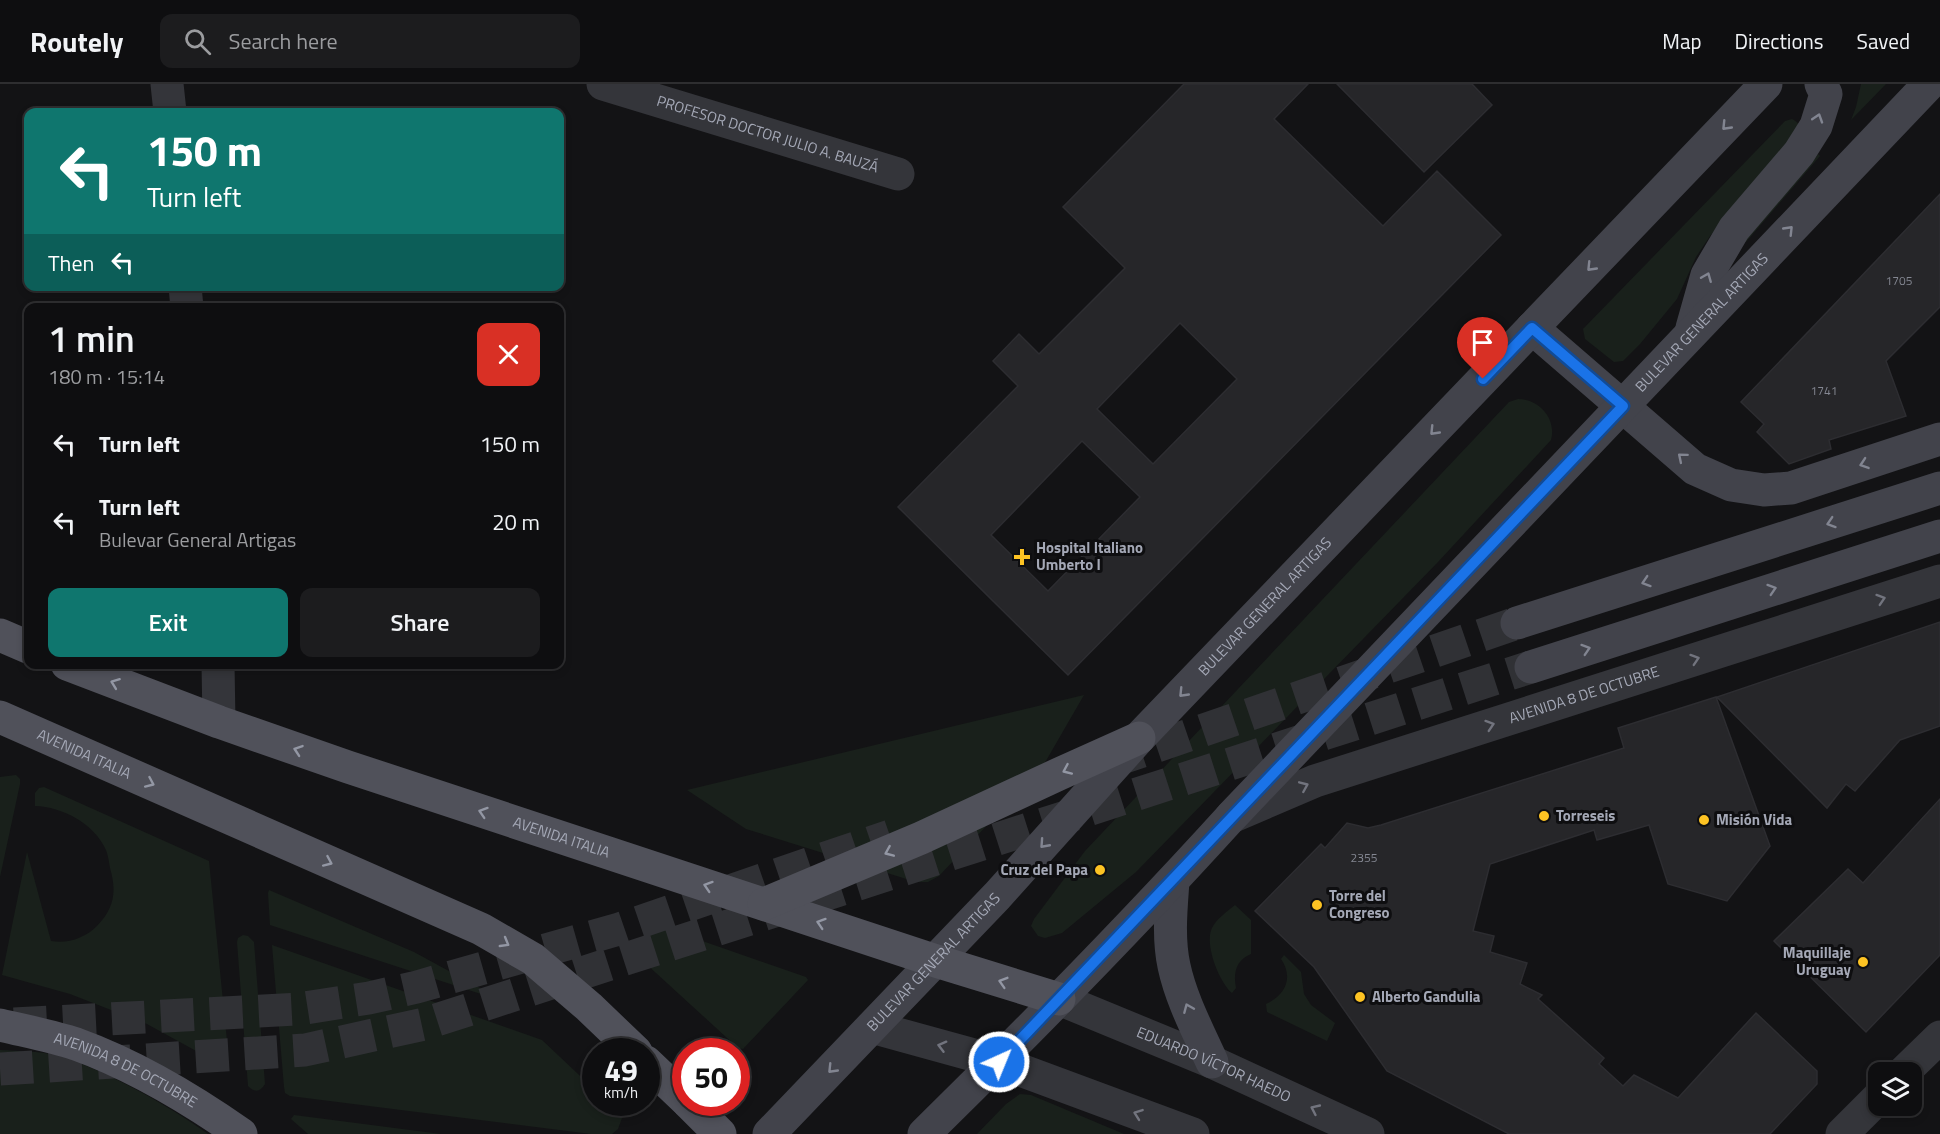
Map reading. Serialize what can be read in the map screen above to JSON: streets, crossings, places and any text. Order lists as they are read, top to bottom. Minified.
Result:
{"streets":{"main road":["BULEVAR GENERAL ARTIGAS","AVENIDA 8 DE OCTUBRE","AVENIDA ITALIA"],"street":["PROFESOR DOCTOR JULIO A. BAUZÁ","EDUARDO VÍCTOR HAEDO"]},"crossings":[["BULEVAR GENERAL ARTIGAS","AVENIDA 8 DE OCTUBRE"],["BULEVAR GENERAL ARTIGAS","AVENIDA ITALIA"],["BULEVAR GENERAL ARTIGAS","EDUARDO VÍCTOR HAEDO"],["AVENIDA ITALIA","EDUARDO VÍCTOR HAEDO"]],"one_way":["AVENIDA 8 DE OCTUBRE","EDUARDO VÍCTOR HAEDO"],"places":{"health":["Hospital Italiano Umberto I"],"other":["Torreseis","Misión Vida","Cruz del Papa","Torre del Congreso","Maquillaje Uruguay","Alberto Gandulia"]},"house_numbers":["1705","1741","2355"],"page":{"header":"Routely","search":"Search here","nav":["Map","Directions","Saved"],"turn":["150 m","Turn left"],"then":"Then","heading":["1 min","180 m · 15:14"],"list":[{"name":"Turn left","value":"150 m"},{"name":"Turn left","note":"Bulevar General Artigas","value":"20 m"}],"buttons":["Exit","Share"],"speed":"49 km/h","limit":"50"}}
